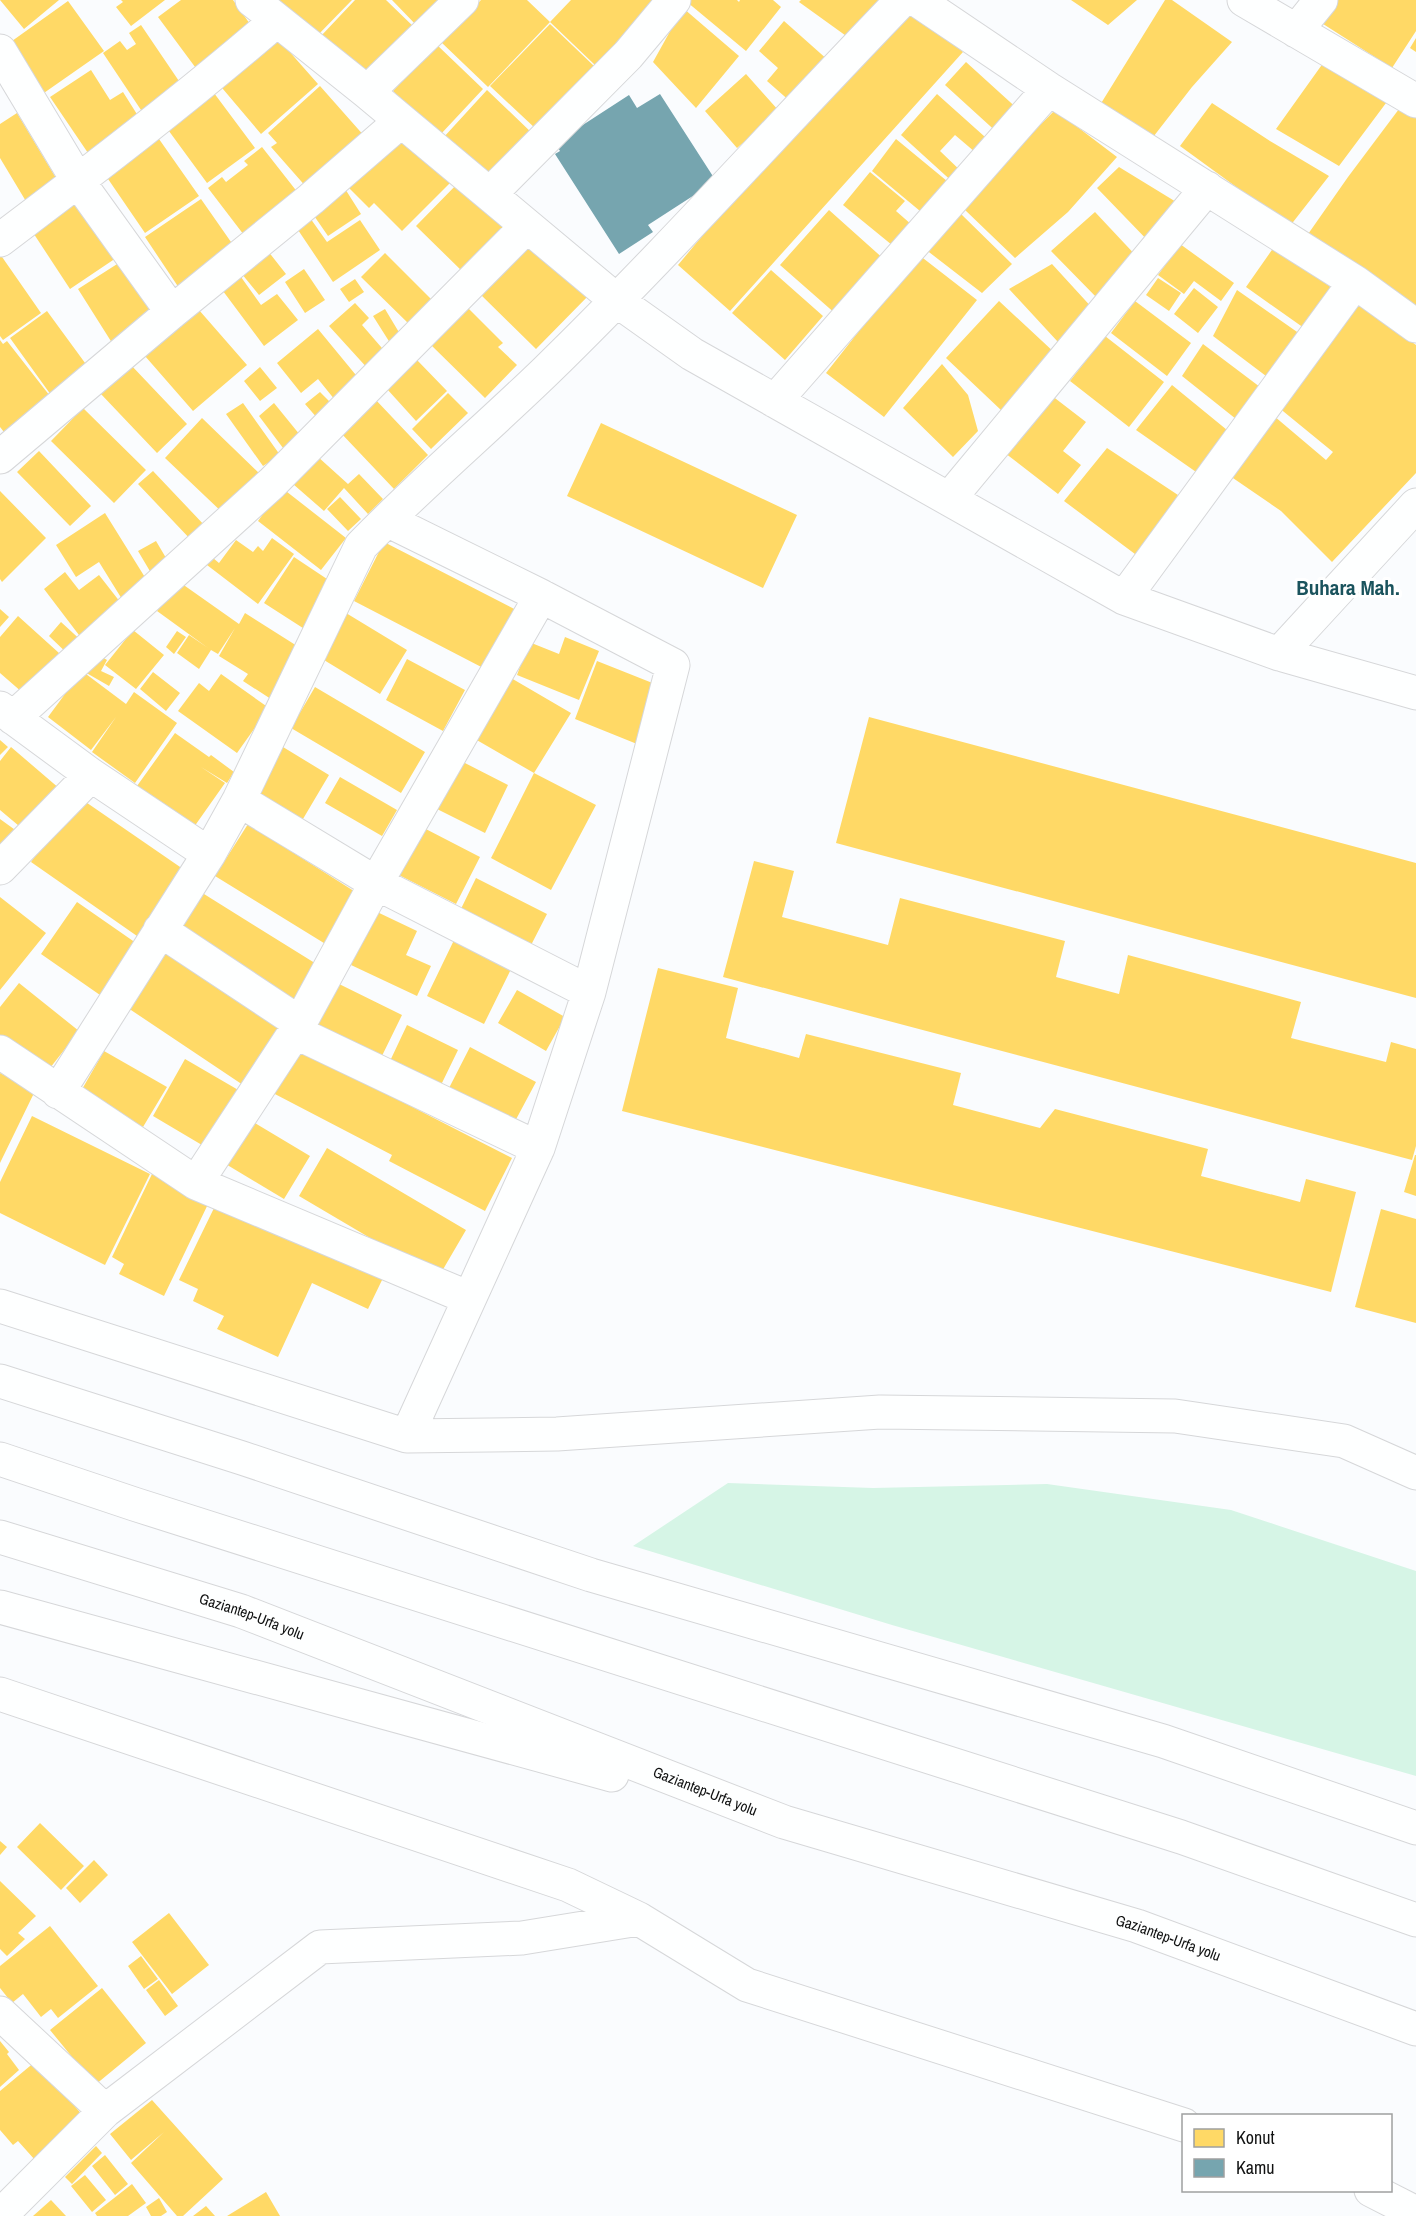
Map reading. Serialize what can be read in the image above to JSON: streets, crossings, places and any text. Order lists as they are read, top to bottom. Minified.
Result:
{"streets":{"main road":["Gaziantep-Urfa yolu"]},"districts":["Buhara Mah."],"legend":["Konut","Kamu"]}
